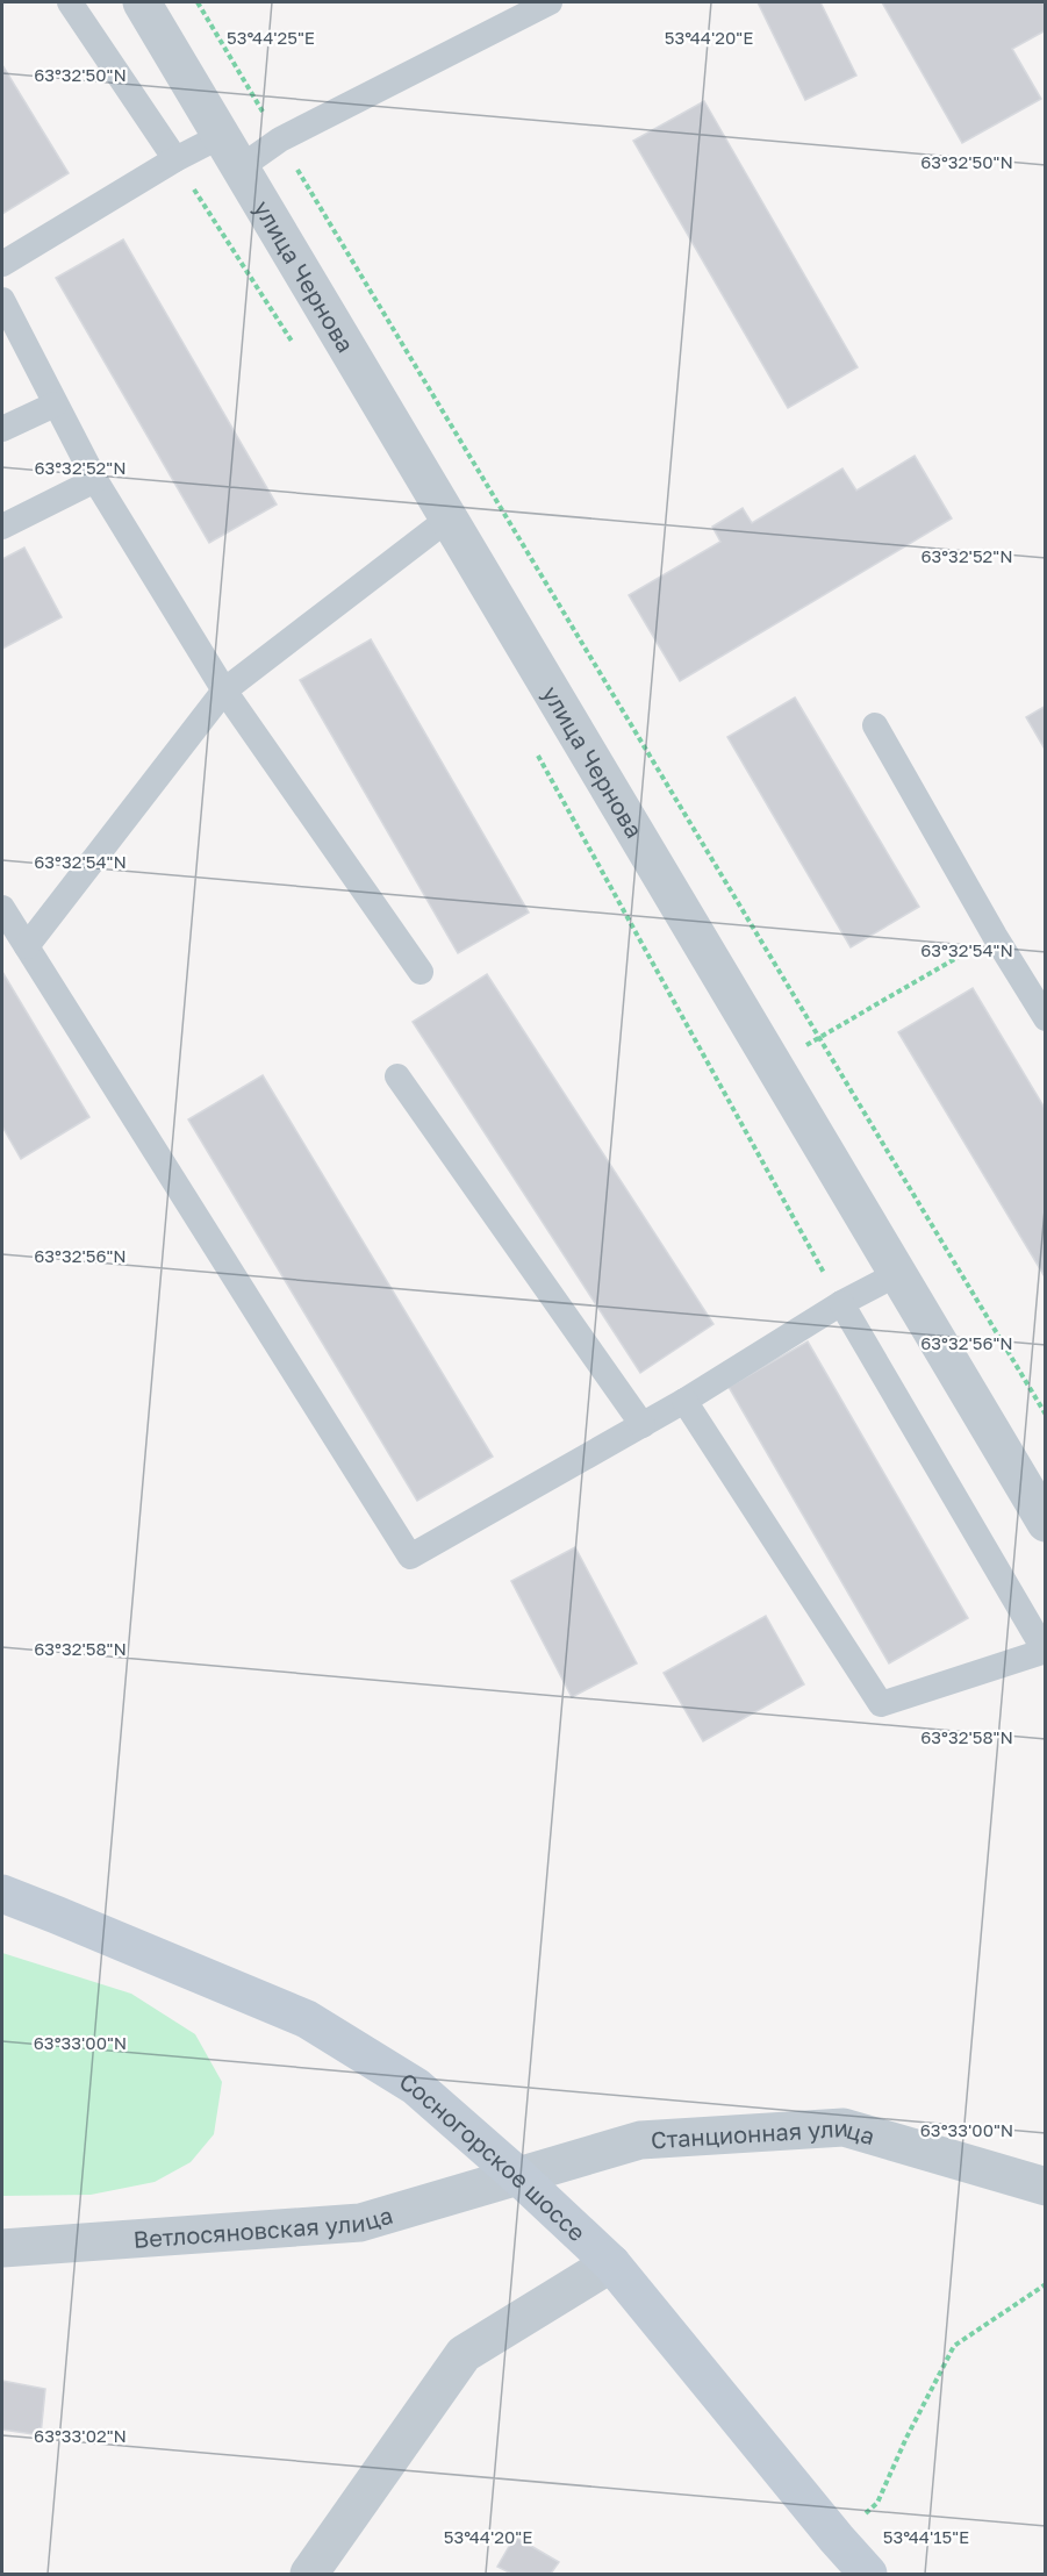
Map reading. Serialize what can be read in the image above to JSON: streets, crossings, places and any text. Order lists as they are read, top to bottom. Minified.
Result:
{"streets":{"main road":["Сосногорское шоссе"],"street":["улица Чернова","Станционная улица","Ветлосяновская улица"]},"crossings":[["Станционная улица","Сосногорское шоссе"],["Станционная улица","Ветлосяновская улица"],["Сосногорское шоссе","Ветлосяновская улица"]],"coordinates":["53°44'25\"E","53°44'20\"E","63°32'50\"N","63°32'52\"N","63°32'54\"N","63°32'56\"N","63°32'58\"N","63°33'00\"N","63°33'02\"N","53°44'15\"E"]}
